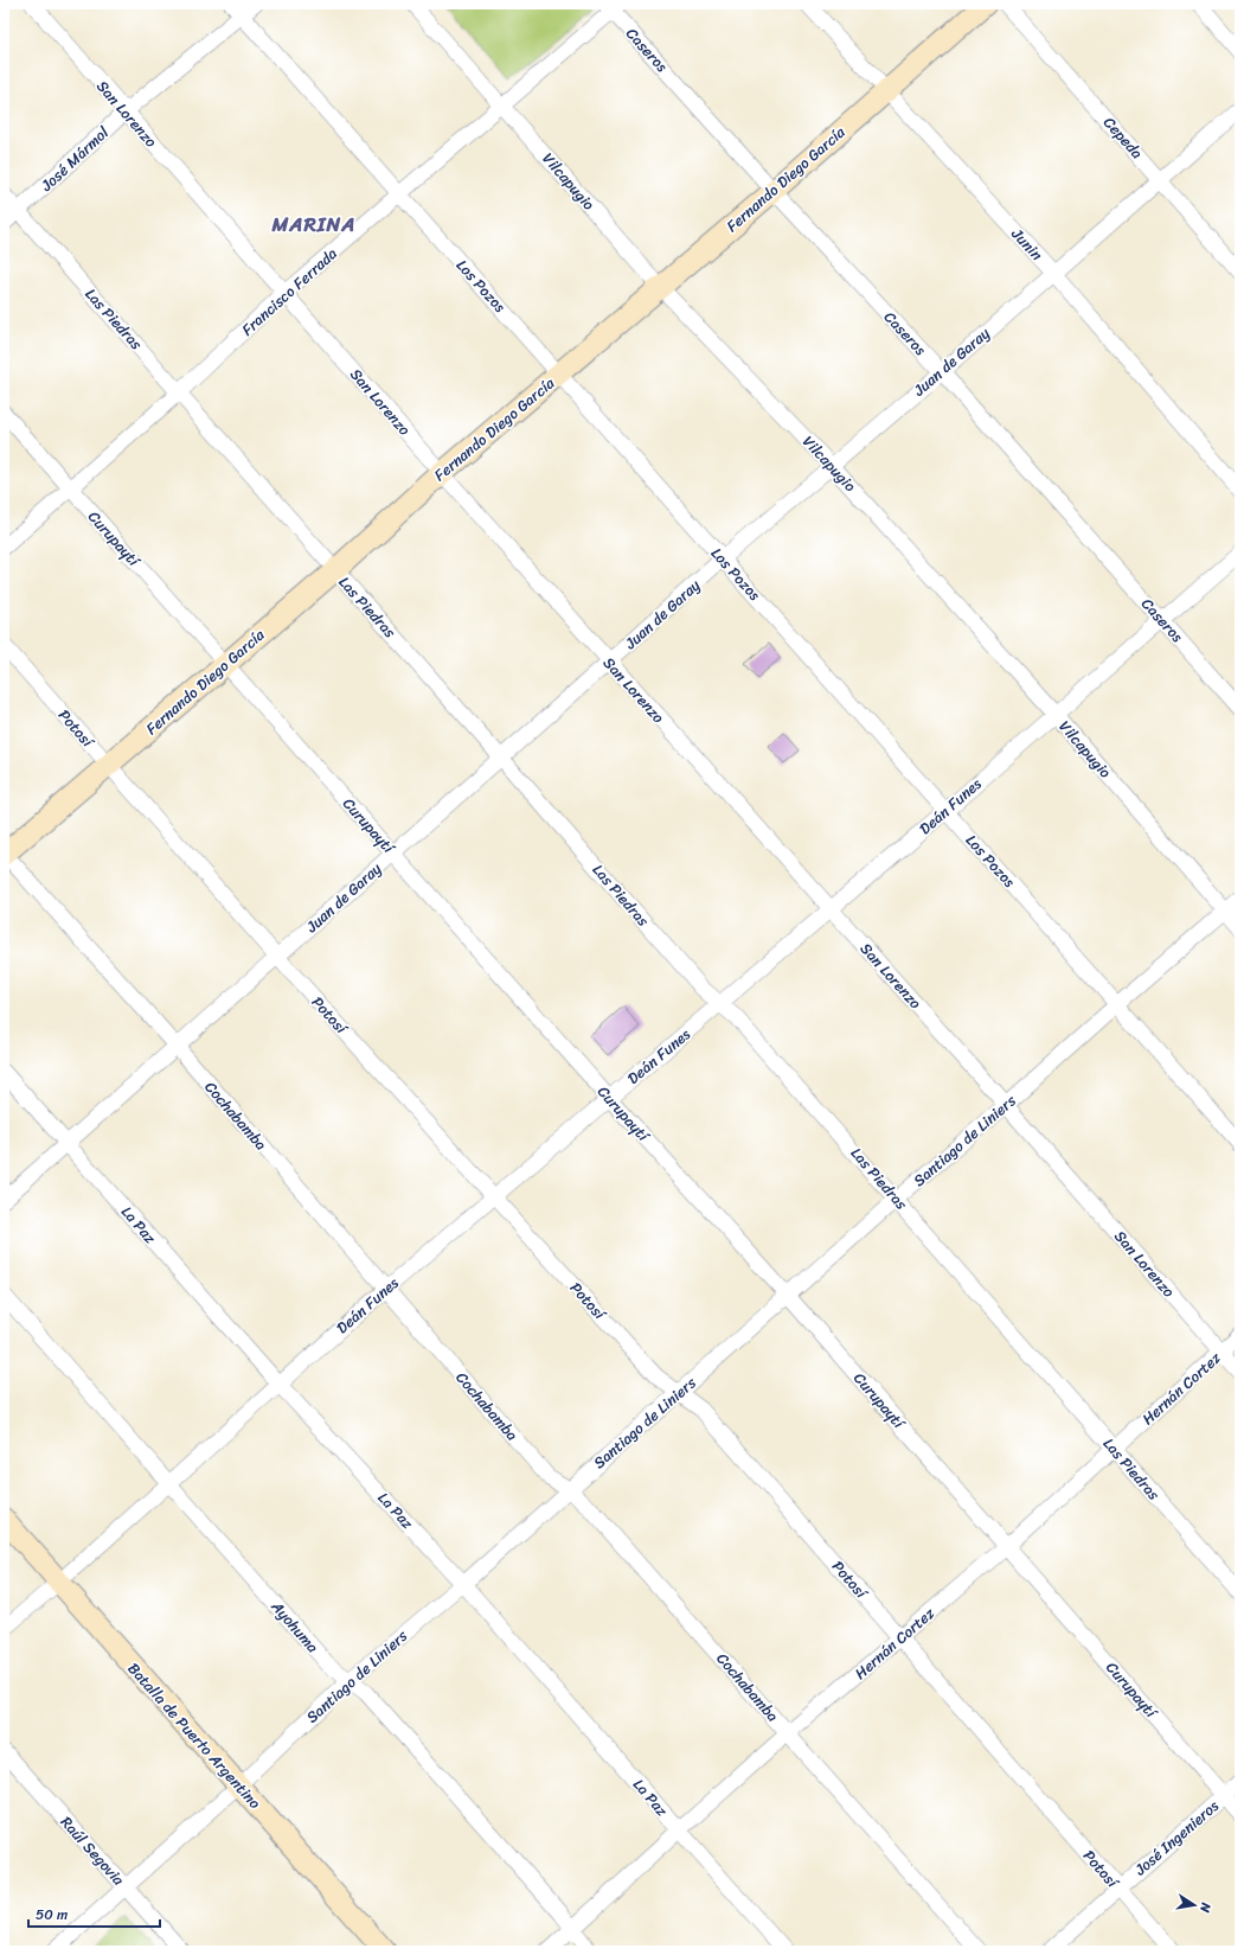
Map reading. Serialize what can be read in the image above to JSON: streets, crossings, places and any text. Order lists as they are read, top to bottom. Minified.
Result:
{"streets":{"main road":["Fernando Diego García","Batalla de Puerto Argentino"],"street":["Caseros","San Lorenzo","Cepeda","José Mármol","Vilcapugio","Junin","Los Pozos","Francisco Ferrada","Las Piedras","Juan de Garay","Curupaytí","Potosí","Deán Funes","Cochabamba","Santiago de Liniers","La Paz","Hernán Cortez","Ayohuma","José Ingenieros","Raúl Segovia"]},"crossings":[["Caseros","Fernando Diego García"],["Caseros","Francisco Ferrada"],["Caseros","Juan de Garay"],["Caseros","Deán Funes"],["San Lorenzo","José Mármol"],["San Lorenzo","Fernando Diego García"],["San Lorenzo","Francisco Ferrada"],["San Lorenzo","Juan de Garay"],["San Lorenzo","Deán Funes"],["San Lorenzo","Santiago de Liniers"],["San Lorenzo","Hernán Cortez"],["Cepeda","Juan de Garay"],["José Mármol","Los Pozos"],["José Mármol","Las Piedras"],["Fernando Diego García","Vilcapugio"],["Fernando Diego García","Junin"],["Fernando Diego García","Los Pozos"],["Fernando Diego García","Las Piedras"],["Fernando Diego García","Curupaytí"],["Fernando Diego García","Potosí"],["Fernando Diego García","Cochabamba"],["Vilcapugio","Francisco Ferrada"],["Vilcapugio","Juan de Garay"],["Vilcapugio","Deán Funes"],["Vilcapugio","Santiago de Liniers"],["Junin","Juan de Garay"],["Los Pozos","Francisco Ferrada"],["Los Pozos","Juan de Garay"],["Los Pozos","Deán Funes"],["Los Pozos","Santiago de Liniers"],["Francisco Ferrada","Las Piedras"],["Francisco Ferrada","Curupaytí"],["Las Piedras","Juan de Garay"],["Las Piedras","Deán Funes"],["Las Piedras","Santiago de Liniers"],["Las Piedras","Hernán Cortez"],["Juan de Garay","Curupaytí"],["Juan de Garay","Potosí"],["Juan de Garay","Cochabamba"],["Juan de Garay","La Paz"],["Curupaytí","Deán Funes"],["Curupaytí","Santiago de Liniers"],["Curupaytí","Hernán Cortez"],["Curupaytí","José Ingenieros"],["Potosí","Deán Funes"],["Potosí","Santiago de Liniers"],["Potosí","Hernán Cortez"],["Potosí","José Ingenieros"],["Deán Funes","Cochabamba"],["Deán Funes","La Paz"],["Deán Funes","Ayohuma"],["Deán Funes","Batalla de Puerto Argentino"],["Cochabamba","Santiago de Liniers"],["Cochabamba","Hernán Cortez"],["Santiago de Liniers","La Paz"],["Santiago de Liniers","Ayohuma"],["Santiago de Liniers","Batalla de Puerto Argentino"],["Santiago de Liniers","Raúl Segovia"],["La Paz","Hernán Cortez"],["Hernán Cortez","Ayohuma"]],"districts":["MARINA"],"scale_bar":"50 m","north":"right"}
